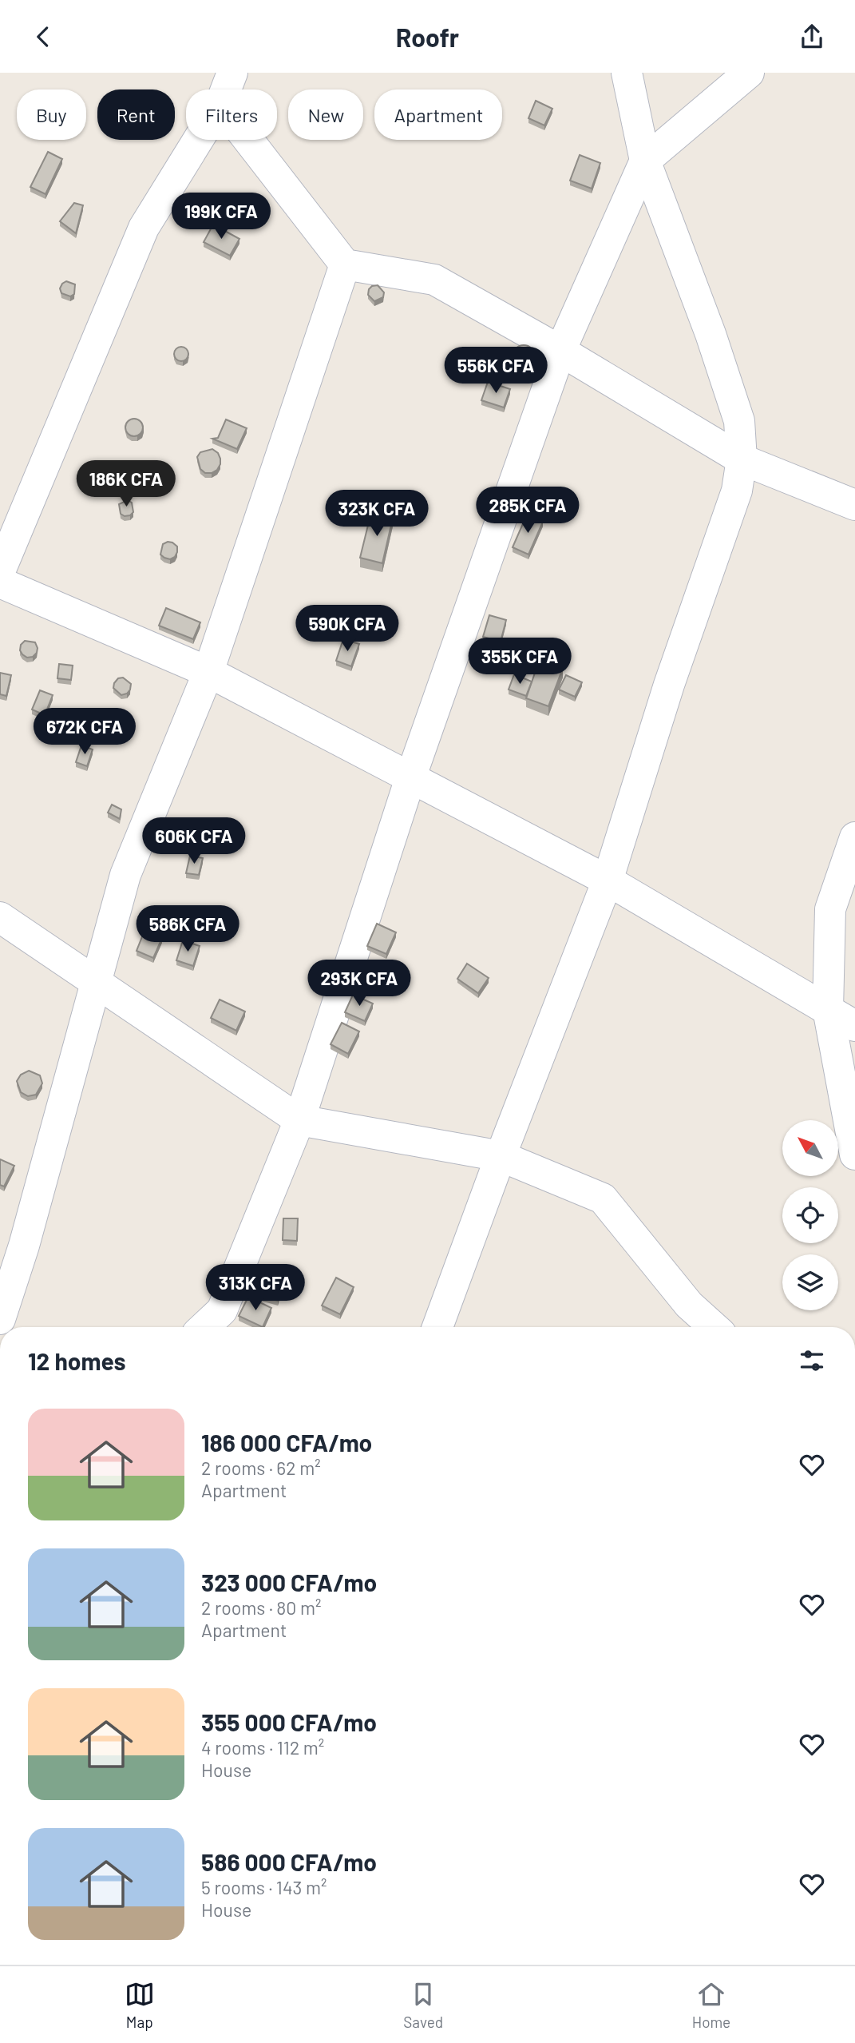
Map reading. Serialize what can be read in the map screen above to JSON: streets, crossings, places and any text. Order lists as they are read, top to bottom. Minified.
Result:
{"north":"top left","page":{"header":"Roofr","chip":["Buy","Rent","Filters","New","Apartment"],"price":["199K CFA","556K CFA","186K CFA","285K CFA","323K CFA","590K CFA","355K CFA","672K CFA","606K CFA","586K CFA","293K CFA","313K CFA"],"heading":"12 homes","list":[{"name":"186 000 CFA/mo","note":"2 rooms · 62 m² · Apartment"},{"name":"323 000 CFA/mo","note":"2 rooms · 80 m² · Apartment"},{"name":"355 000 CFA/mo","note":"4 rooms · 112 m² · House"},{"name":"586 000 CFA/mo","note":"5 rooms · 143 m² · House"}],"tabs":["Map","Saved","Home"]}}
